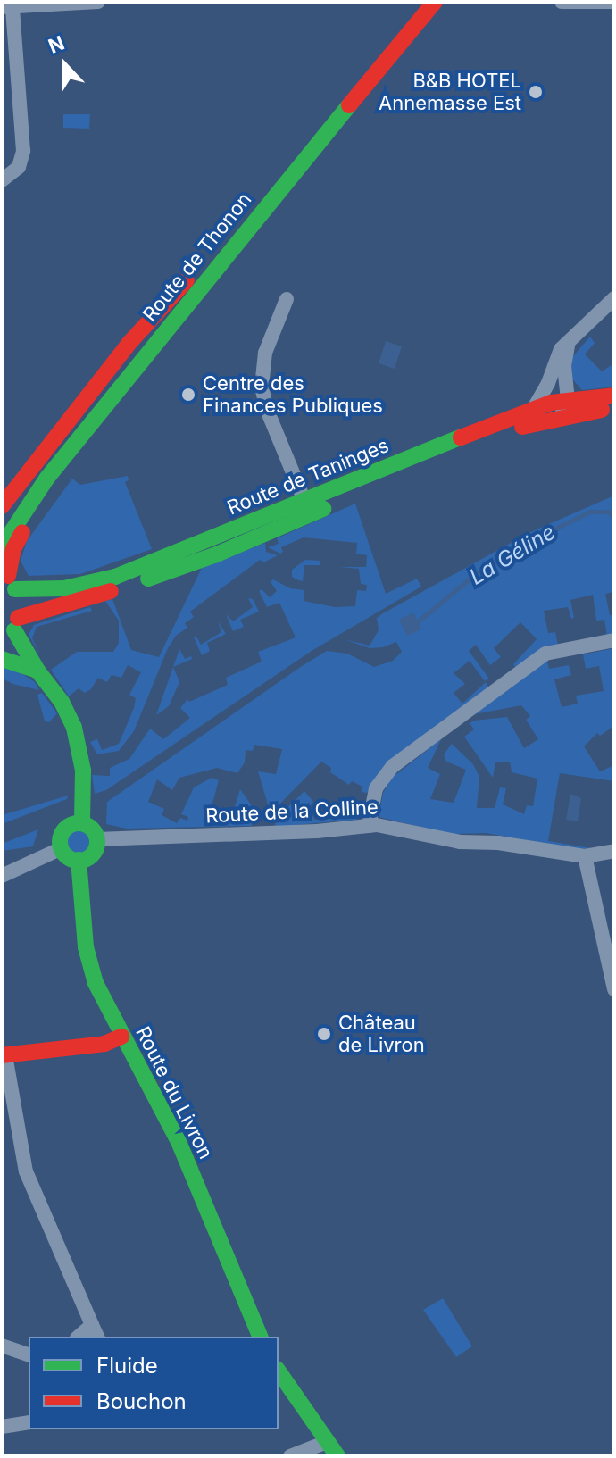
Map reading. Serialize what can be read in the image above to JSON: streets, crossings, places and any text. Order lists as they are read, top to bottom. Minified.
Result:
{"streets":{"main road":["Route de Thonon","Route de Taninges","Route du Livron"],"street":["Route de la Colline"]},"crossings":[["Route de la Colline","Route du Livron"]],"water":["La Géline"],"places":["B&B HOTEL Annemasse Est","Centre des Finances Publiques","Château de Livron"],"legend":["Fluide","Bouchon"],"north":"top"}
